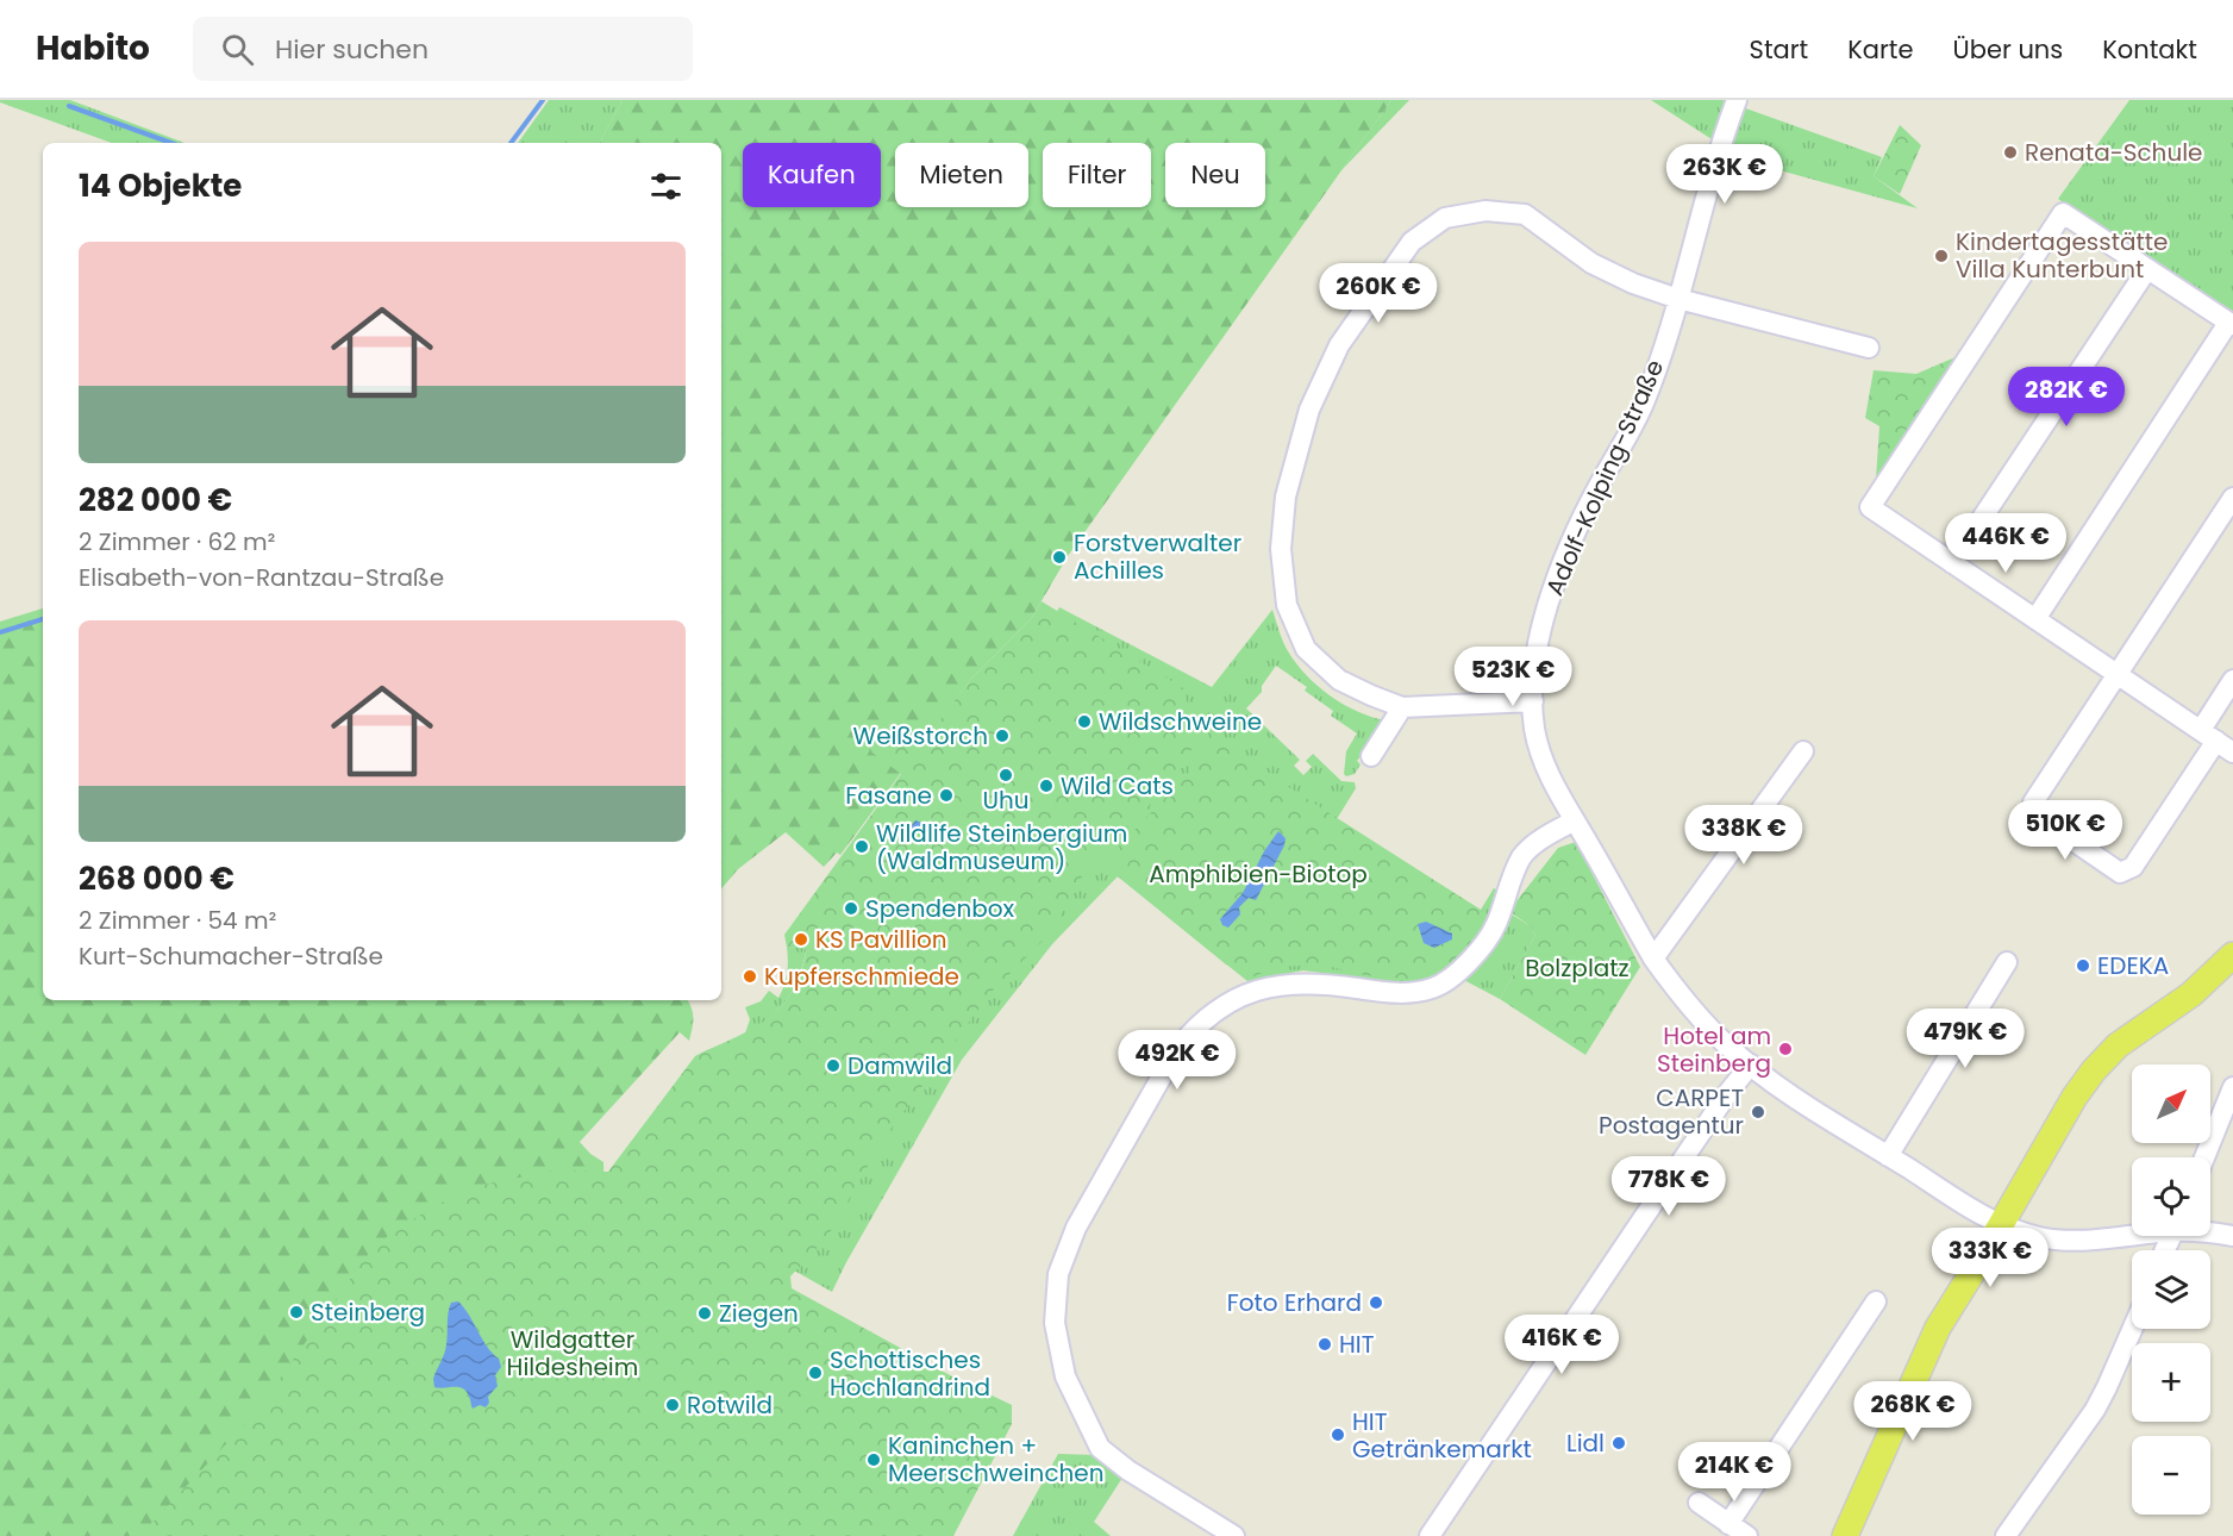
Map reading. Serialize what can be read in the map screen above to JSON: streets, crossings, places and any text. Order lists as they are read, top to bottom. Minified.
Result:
{"streets":{"street":["Adolf-Kolping-Straße"]},"parks":["Amphibien-Biotop","Bolzplatz","Wildgatter Hildesheim"],"places":["Renata-Schule","Kindertagesstätte Villa Kunterbunt","Forstverwalter Achilles","Wildschweine","Weißstorch","Uhu","Wild Cats","Fasane","Wildlife Steinbergium (Waldmuseum)","Spendenbox","KS Pavillion","EDEKA","Kupferschmiede","Hotel am Steinberg","Damwild","CARPET Postagentur","Foto Erhard","Steinberg","Ziegen","HIT","Schottisches Hochlandrind","Rotwild","HIT Getränkemarkt","Lidl","Kaninchen + Meerschweinchen"],"north":"top right","page":{"header":"Habito","search":"Hier suchen","nav":["Start","Karte","Über uns","Kontakt"],"chip":["Kaufen","Mieten","Filter","Neu"],"heading":"14 Objekte","price":["263K €","260K €","282K €","446K €","523K €","510K €","338K €","479K €","492K €","778K €","333K €","416K €","268K €","214K €"],"list":[{"name":"282 000 €","note":"2 Zimmer · 62 m² · Elisabeth-von-Rantzau-Straße"},{"name":"268 000 €","note":"2 Zimmer · 54 m² · Kurt-Schumacher-Straße"}],"map_buttons":["+","−"]}}
